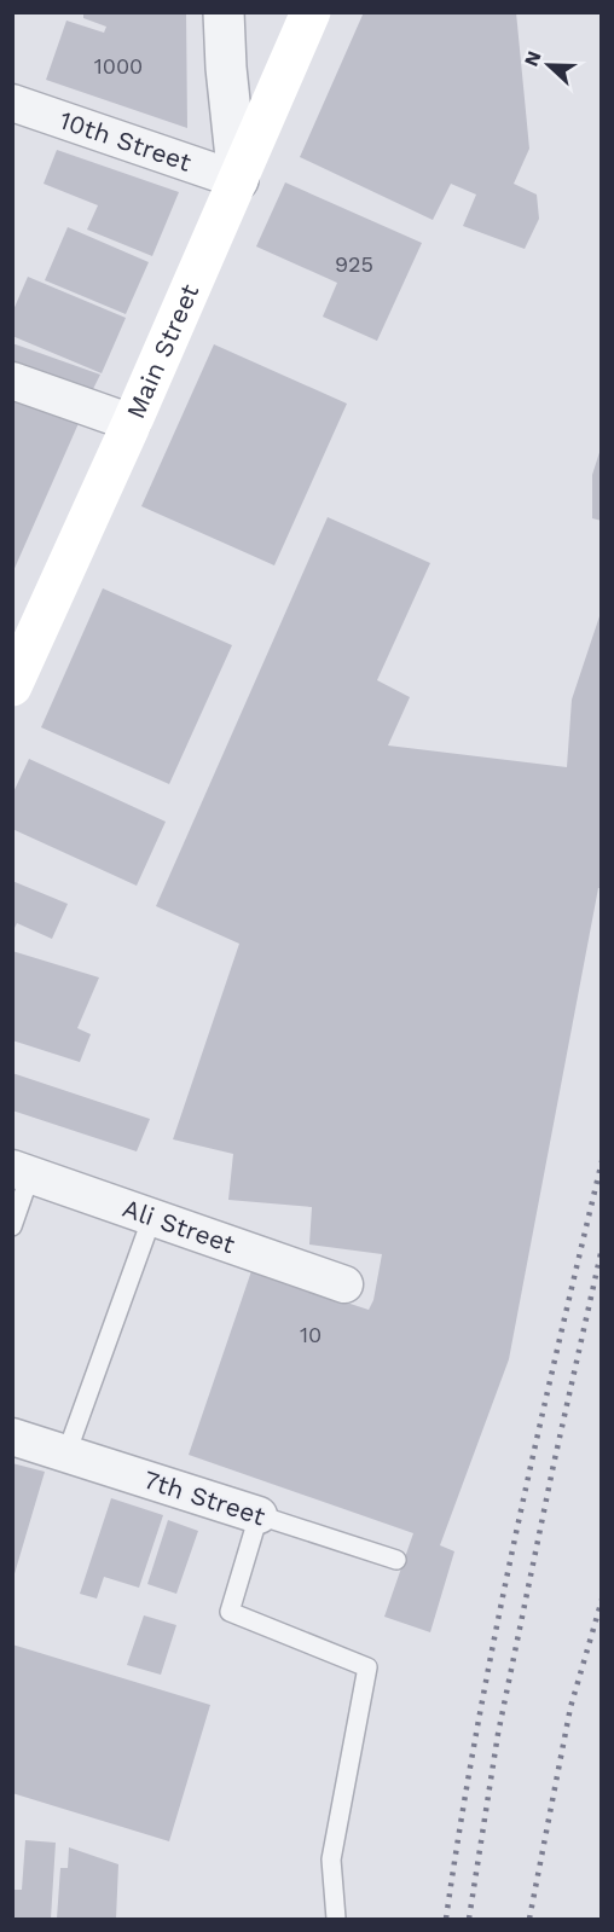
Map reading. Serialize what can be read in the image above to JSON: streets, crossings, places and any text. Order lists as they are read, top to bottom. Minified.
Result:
{"streets":{"main road":["Main Street"],"street":["10th Street","Ali Street","7th Street"]},"crossings":[["10th Street","Main Street"]],"house_numbers":["1000","925","10"],"north":"left"}
